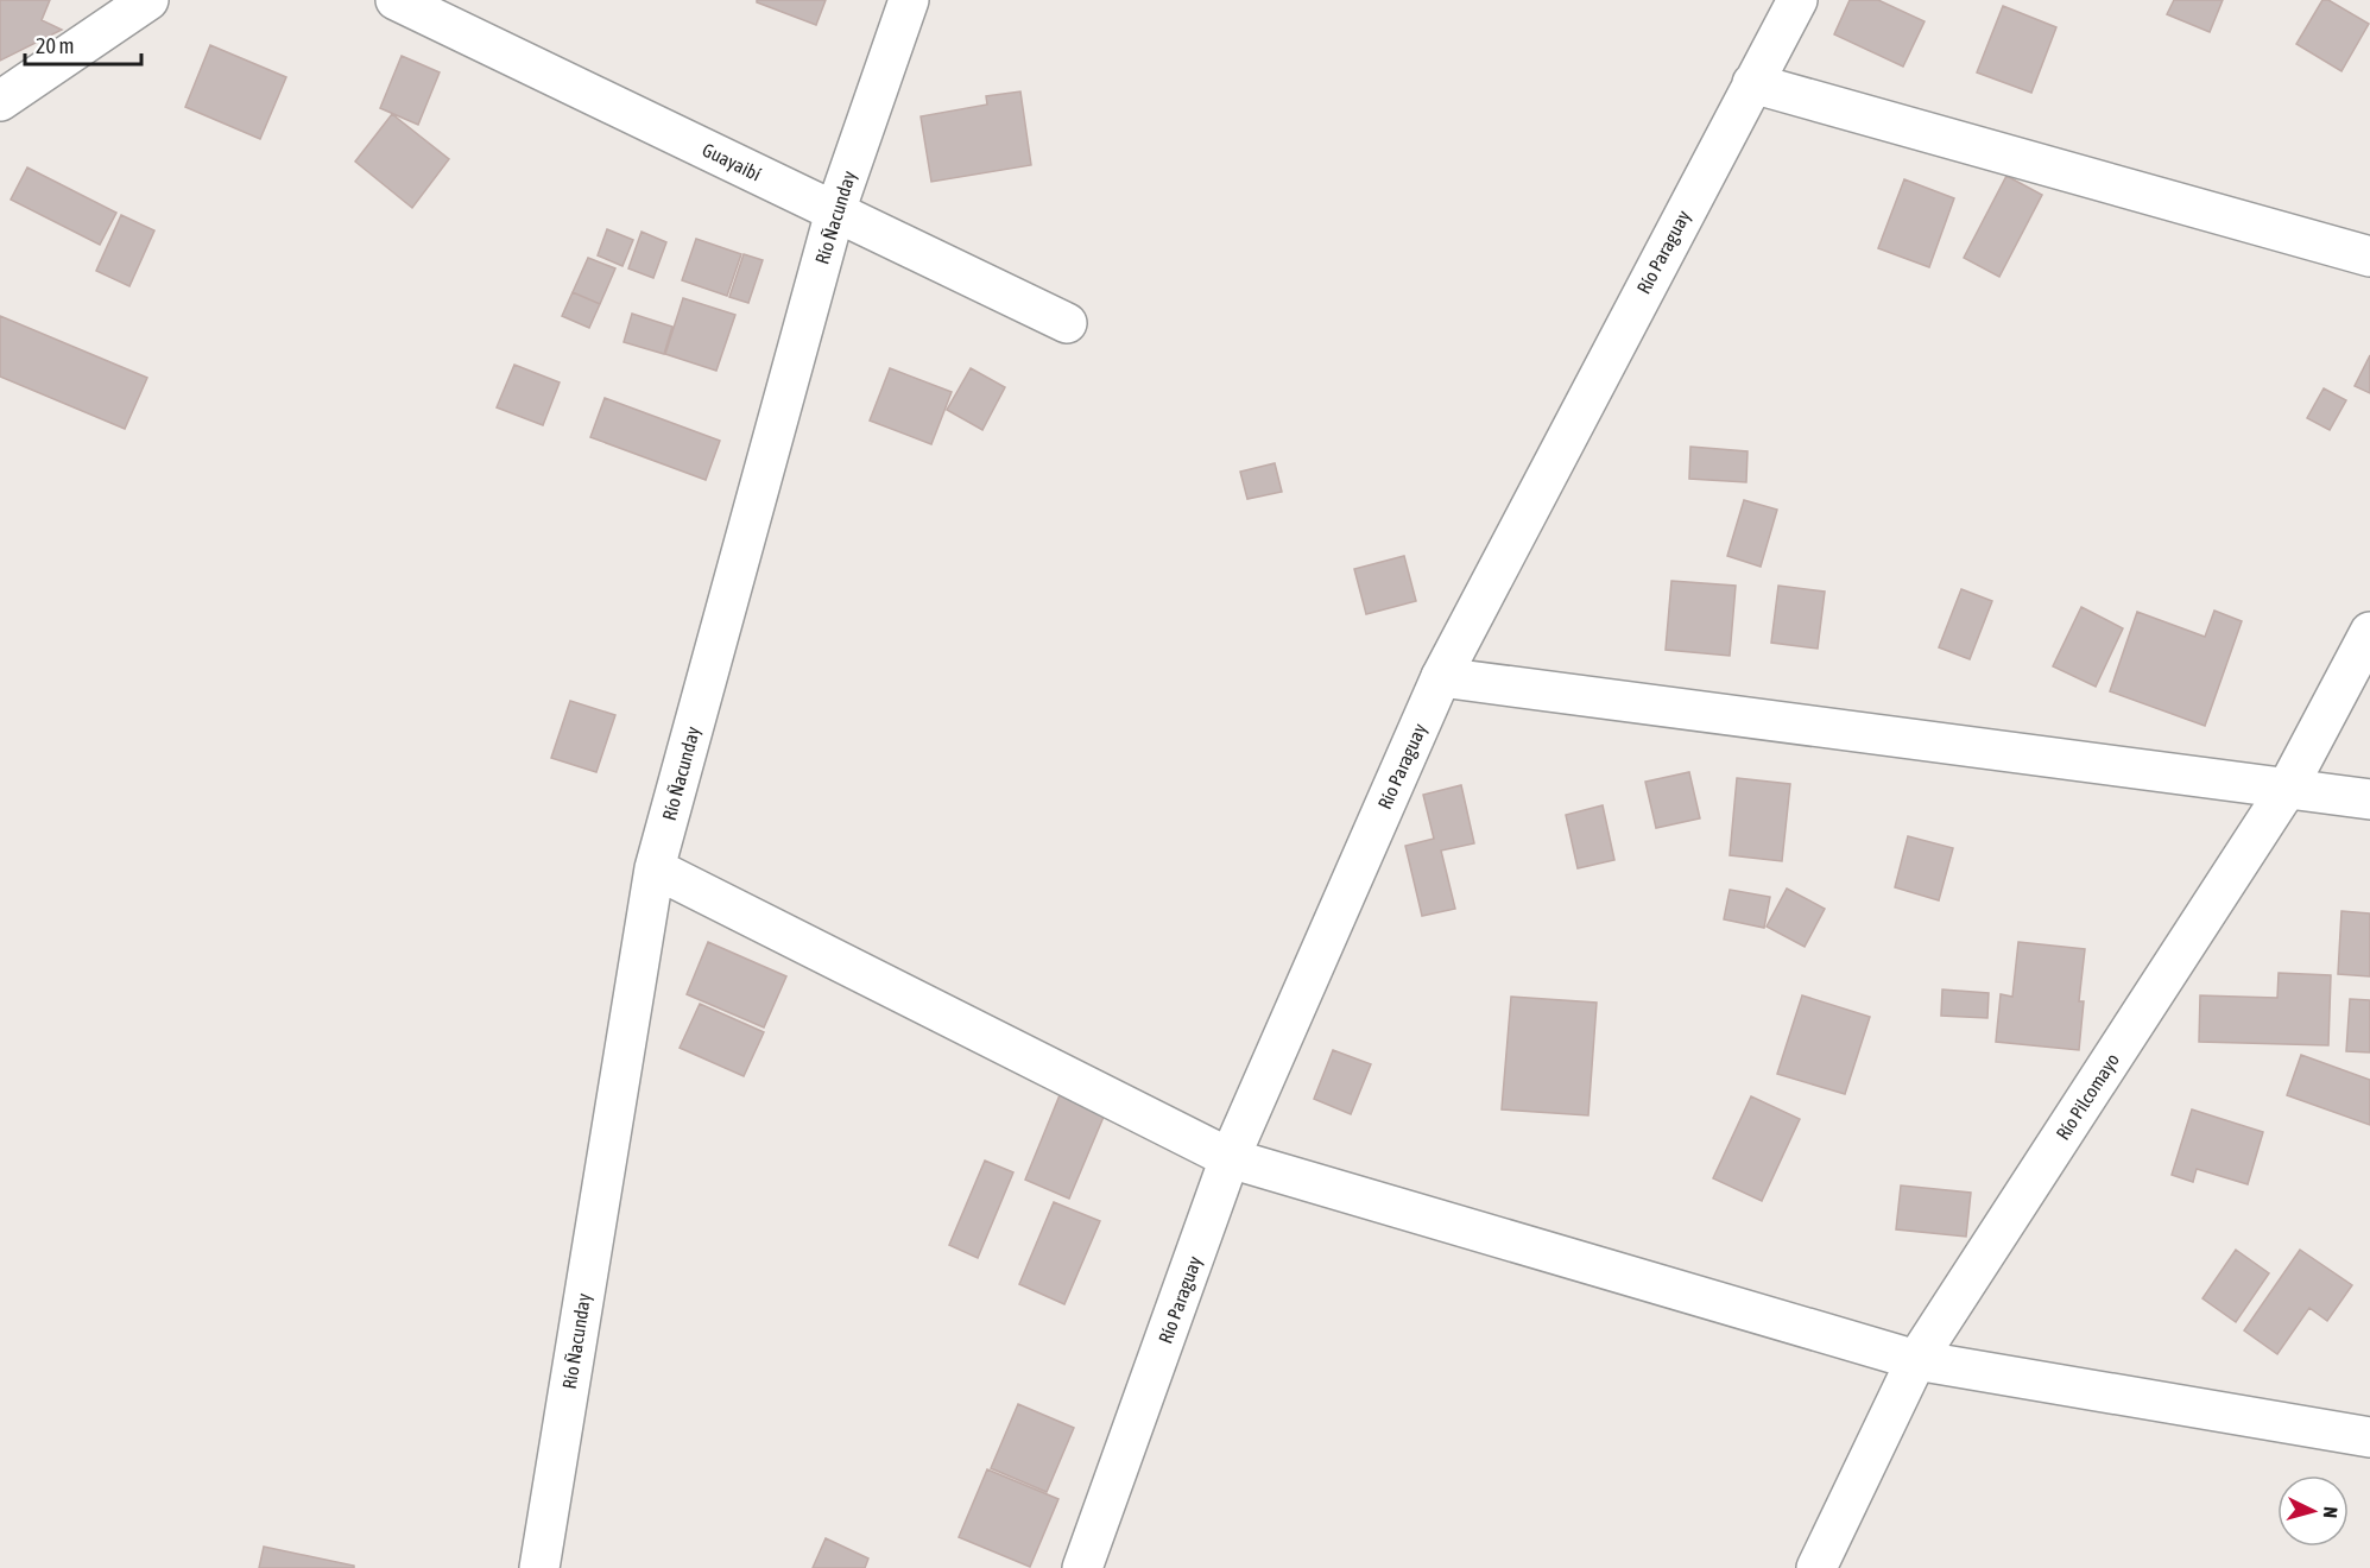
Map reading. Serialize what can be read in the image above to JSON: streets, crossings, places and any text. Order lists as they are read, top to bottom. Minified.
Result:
{"streets":{"street":["Guayaibí","Río Ñacunday","Río Paraguay","Río Pilcomayo"]},"crossings":[["Guayaibí","Río Ñacunday"]],"scale_bar":"20 m","north":"right"}
